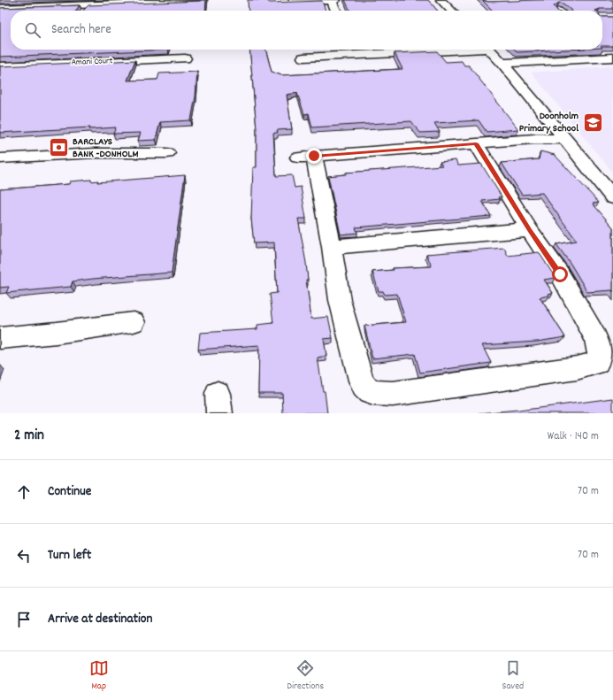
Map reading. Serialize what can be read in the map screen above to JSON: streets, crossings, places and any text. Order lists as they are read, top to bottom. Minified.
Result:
{"streets":{"street":["Amani Court"]},"places":{"school or university":["Doonholm Primary School"],"bank":["BARCLAYS BANK -DONHOLM"]},"page":{"search":"Search here","heading":["2 min","Walk · 140 m"],"list":[["Continue","70 m"],["Turn left","70 m"],"Arrive at destination"],"nav":["Map","Directions","Saved"]}}
